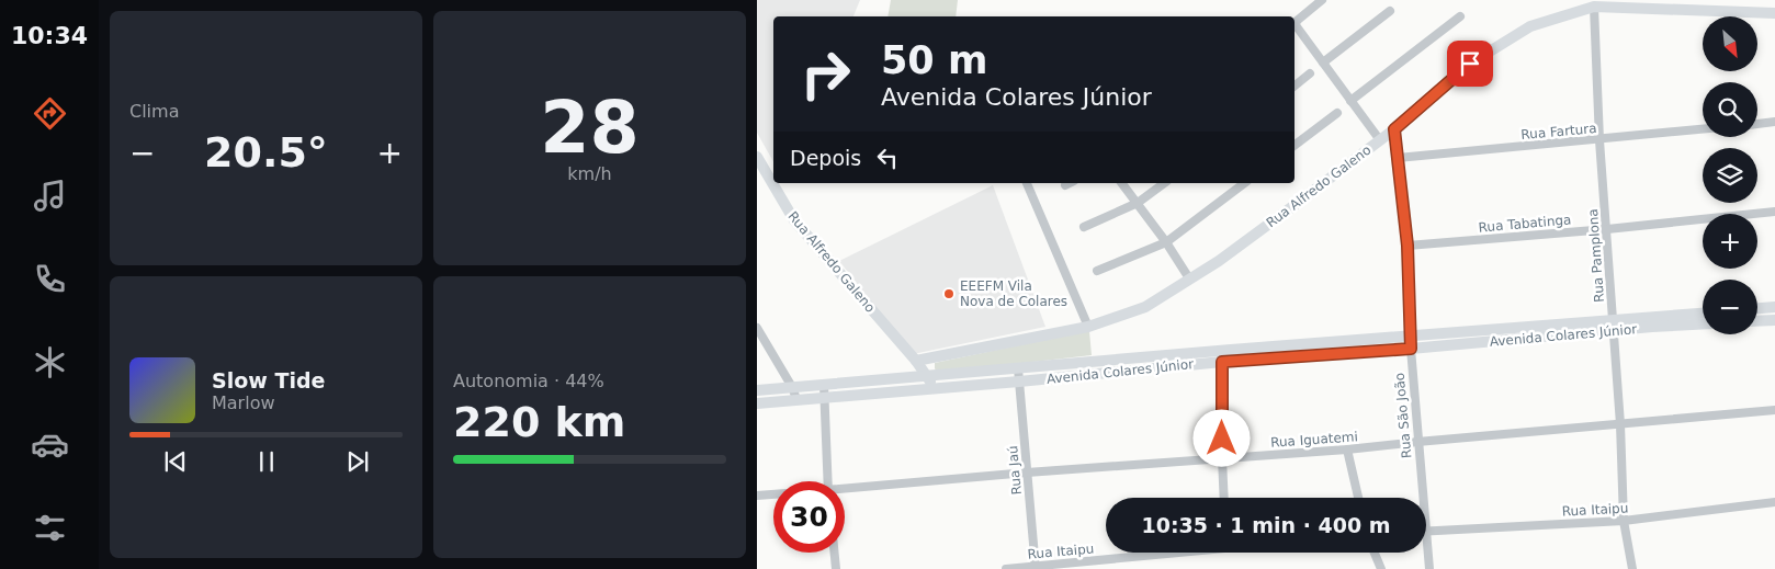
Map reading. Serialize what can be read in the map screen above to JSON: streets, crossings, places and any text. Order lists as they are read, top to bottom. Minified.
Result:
{"streets":{"street":["Rua Fartura","Rua Alfredo Galeno","Rua Tabatinga","Rua Pamplona","Avenida Colares Júnior","Rua São João","Rua Iguatemi","Rua Jaú","Rua Itaipu"]},"crossings":[["Rua Fartura","Rua Pamplona"],["Rua Fartura","Rua São João"],["Rua Alfredo Galeno","Rua Pamplona"],["Rua Alfredo Galeno","Avenida Colares Júnior"],["Rua Alfredo Galeno","Rua São João"],["Rua Tabatinga","Rua Pamplona"],["Rua Tabatinga","Rua São João"],["Rua Pamplona","Avenida Colares Júnior"],["Rua Pamplona","Rua Iguatemi"],["Rua Pamplona","Rua Itaipu"],["Avenida Colares Júnior","Rua São João"],["Avenida Colares Júnior","Rua Jaú"],["Rua São João","Rua Iguatemi"],["Rua Iguatemi","Rua Jaú"],["Rua Jaú","Rua Itaipu"]],"places":["EEEFM Vila Nova de Colares"],"north":"bottom right","page":{"tabs":"10:34","tile":["Clima",["28","km/h"],["Autonomia · 44%","220 km"]],"map_buttons":["+","−"],"turn":["50 m","Avenida Colares Júnior"],"heat":["−","20.5°","+"],"then":"Depois","song":["Slow Tide","Marlow"],"limit":"30","trip":"10:35 · 1 min · 400 m"}}
